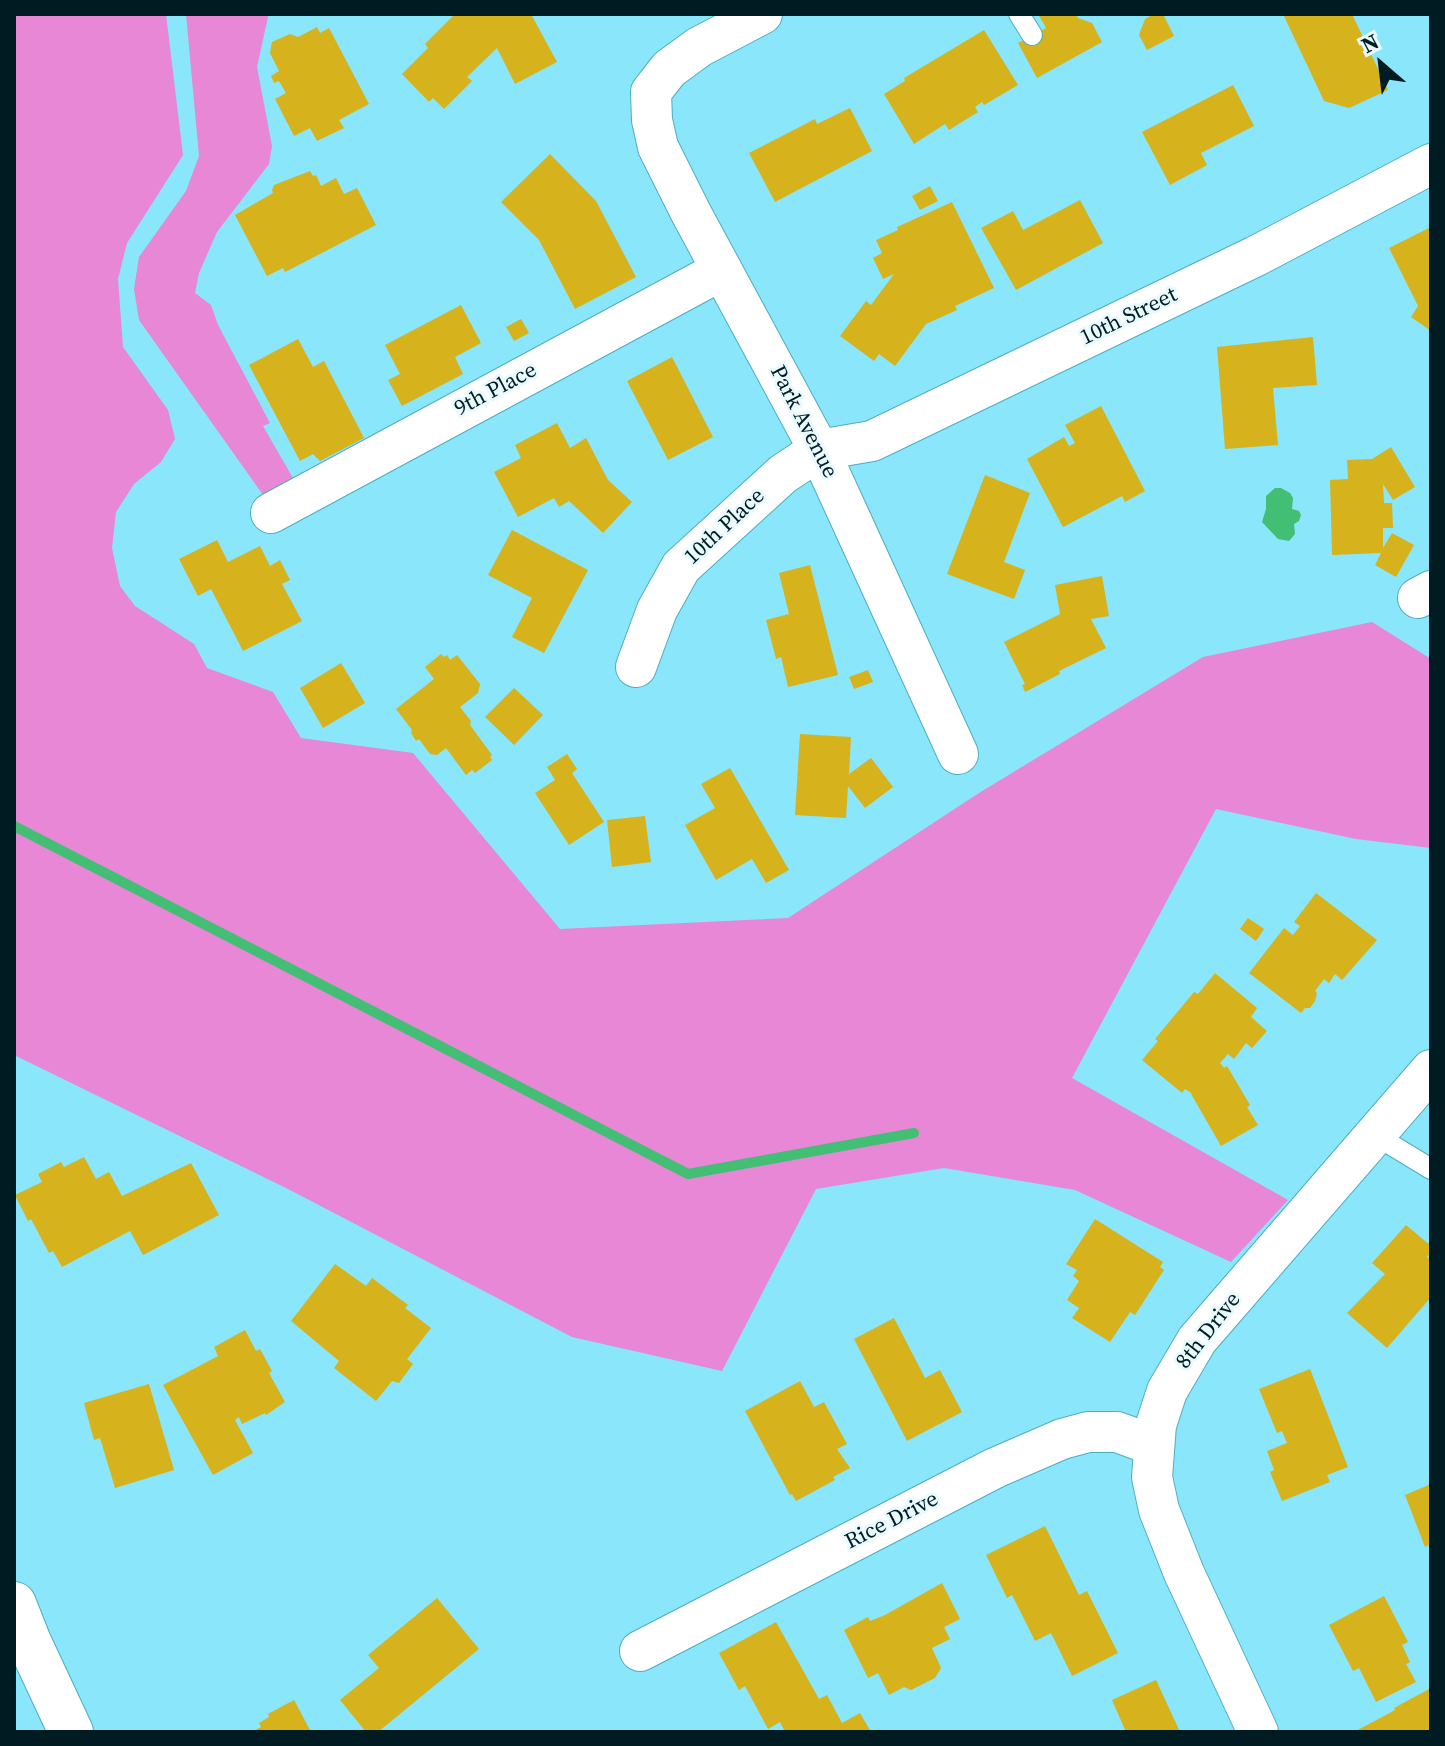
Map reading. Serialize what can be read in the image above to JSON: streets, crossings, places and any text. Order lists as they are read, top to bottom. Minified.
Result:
{"streets":{"street":["10th Street","9th Place","Park Avenue","10th Place","8th Drive","Rice Drive"]},"crossings":[["10th Street","Park Avenue"],["10th Street","10th Place"],["9th Place","Park Avenue"],["Park Avenue","10th Place"],["8th Drive","Rice Drive"]],"north":"top left"}
